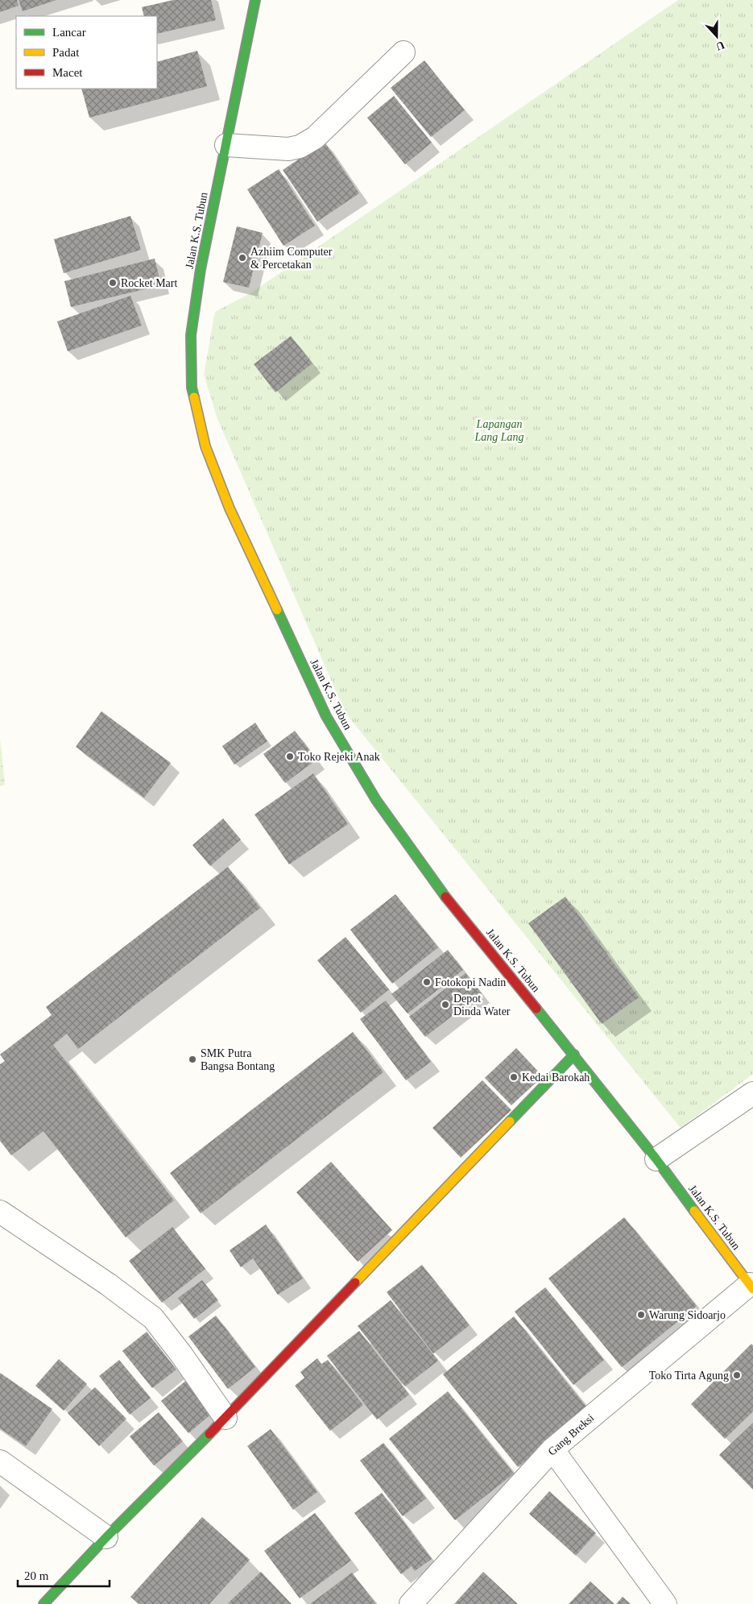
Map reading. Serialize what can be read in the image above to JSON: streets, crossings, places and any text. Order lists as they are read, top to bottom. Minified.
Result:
{"streets":{"street":["Jalan K.S. Tubun","Gang Breksi"]},"crossings":[["Jalan K.S. Tubun","Gang Breksi"]],"parks":["Lapangan Lang Lang"],"places":["Azhiim Computer & Percetakan","Rocket Mart","Toko Rejeki Anak","Fotokopi Nadin","Depot Dinda Water","SMK Putra Bangsa Bontang","Kedai Barokah","Warung Sidoarjo","Toko Tirta Agung"],"legend":["Lancar","Padat","Macet"],"scale_bar":"20 m","north":"bottom"}
